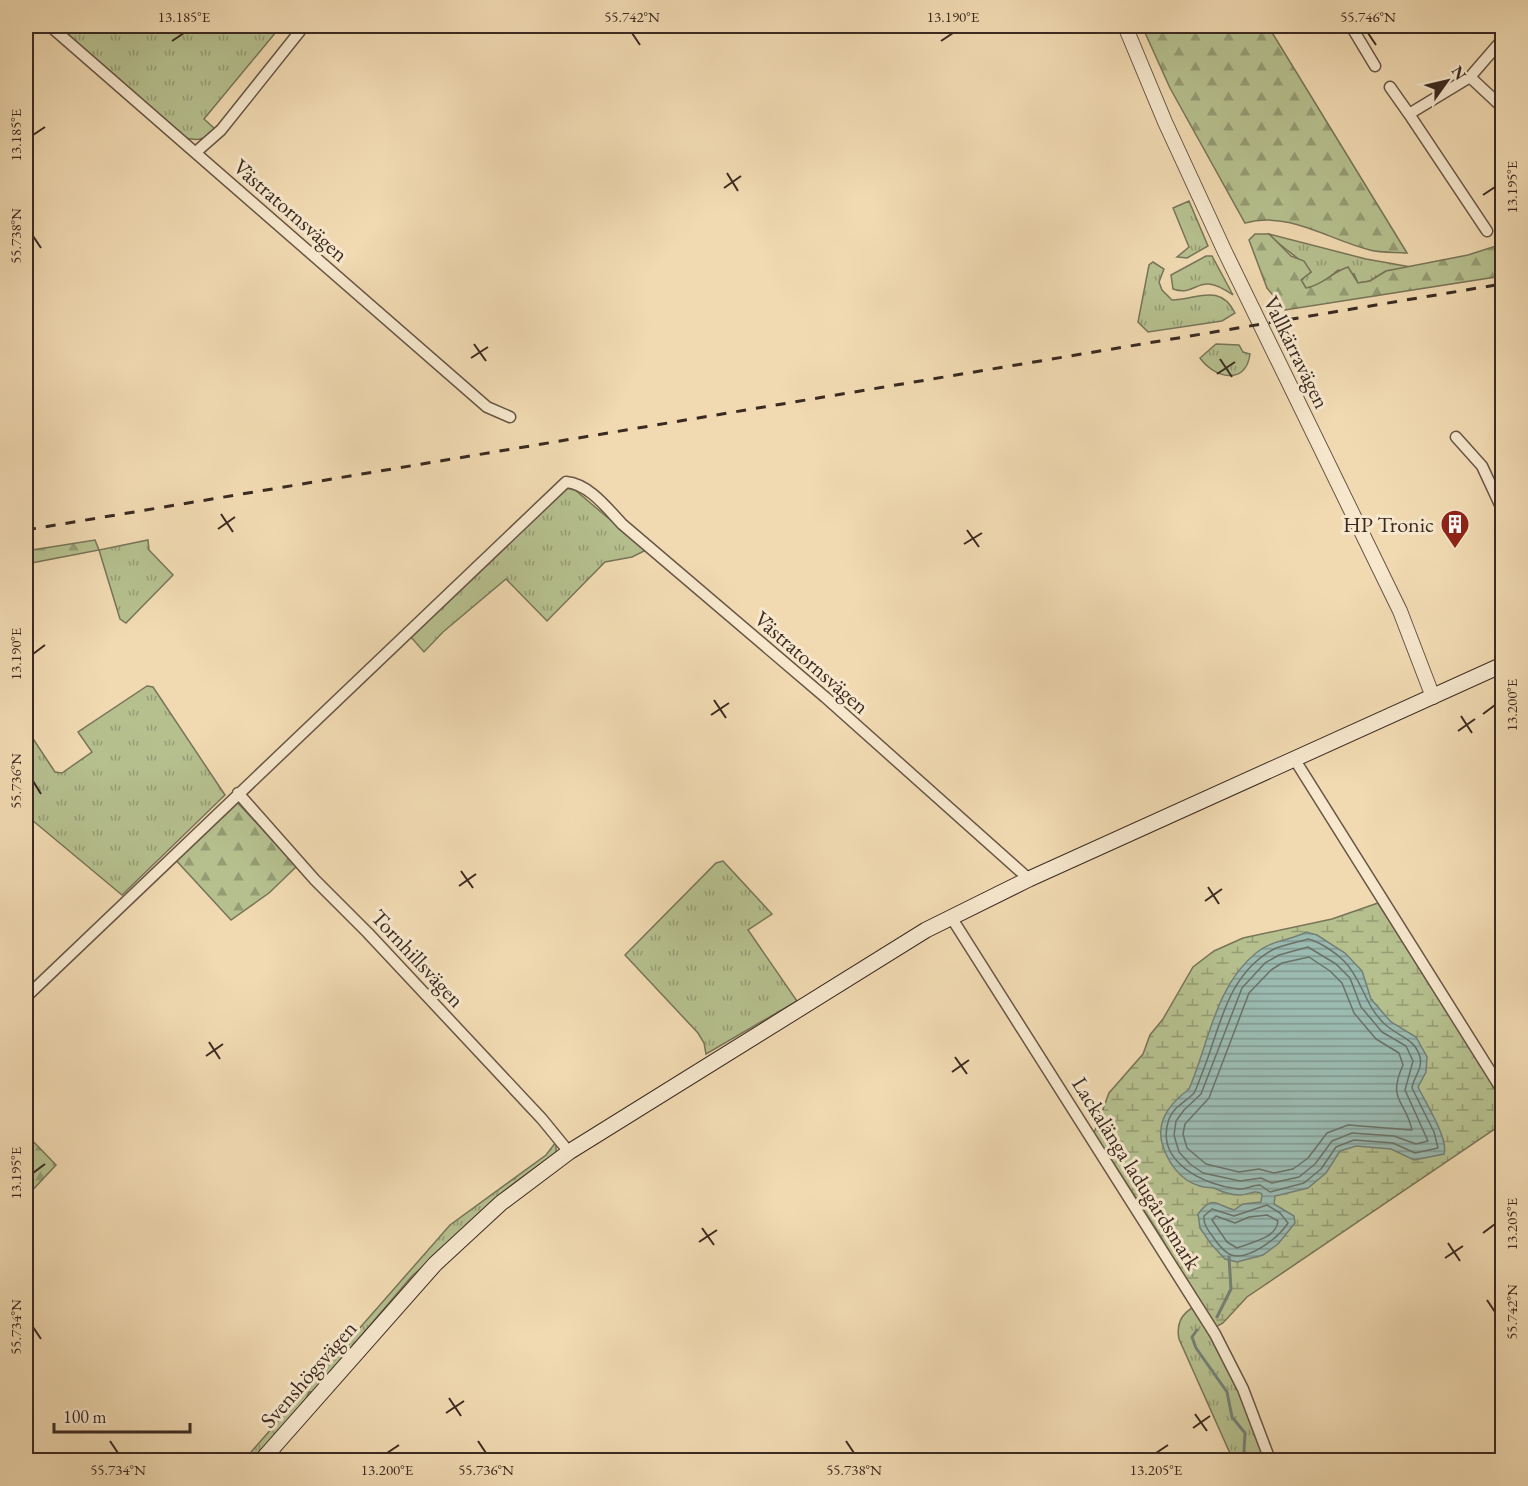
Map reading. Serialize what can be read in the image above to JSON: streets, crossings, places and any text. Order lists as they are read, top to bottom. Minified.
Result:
{"streets":{"main road":["Svenshögsvägen"],"street":["Västratornsvägen","Vallkärravägen","Tornhillsvägen","Lackalänga ladugårdsmark"]},"crossings":[["Västratornsvägen","Tornhillsvägen"],["Västratornsvägen","Svenshögsvägen"],["Vallkärravägen","Svenshögsvägen"],["Tornhillsvägen","Svenshögsvägen"],["Lackalänga ladugårdsmark","Svenshögsvägen"]],"places":{"building":["HP Tronic"]},"scale_bar":"100 m","north":"top right","coordinates":["13.185°E","55.742°N","13.190°E","55.746°N","13.195°E","55.738°N","13.200°E","55.736°N","13.205°E","55.734°N"]}
